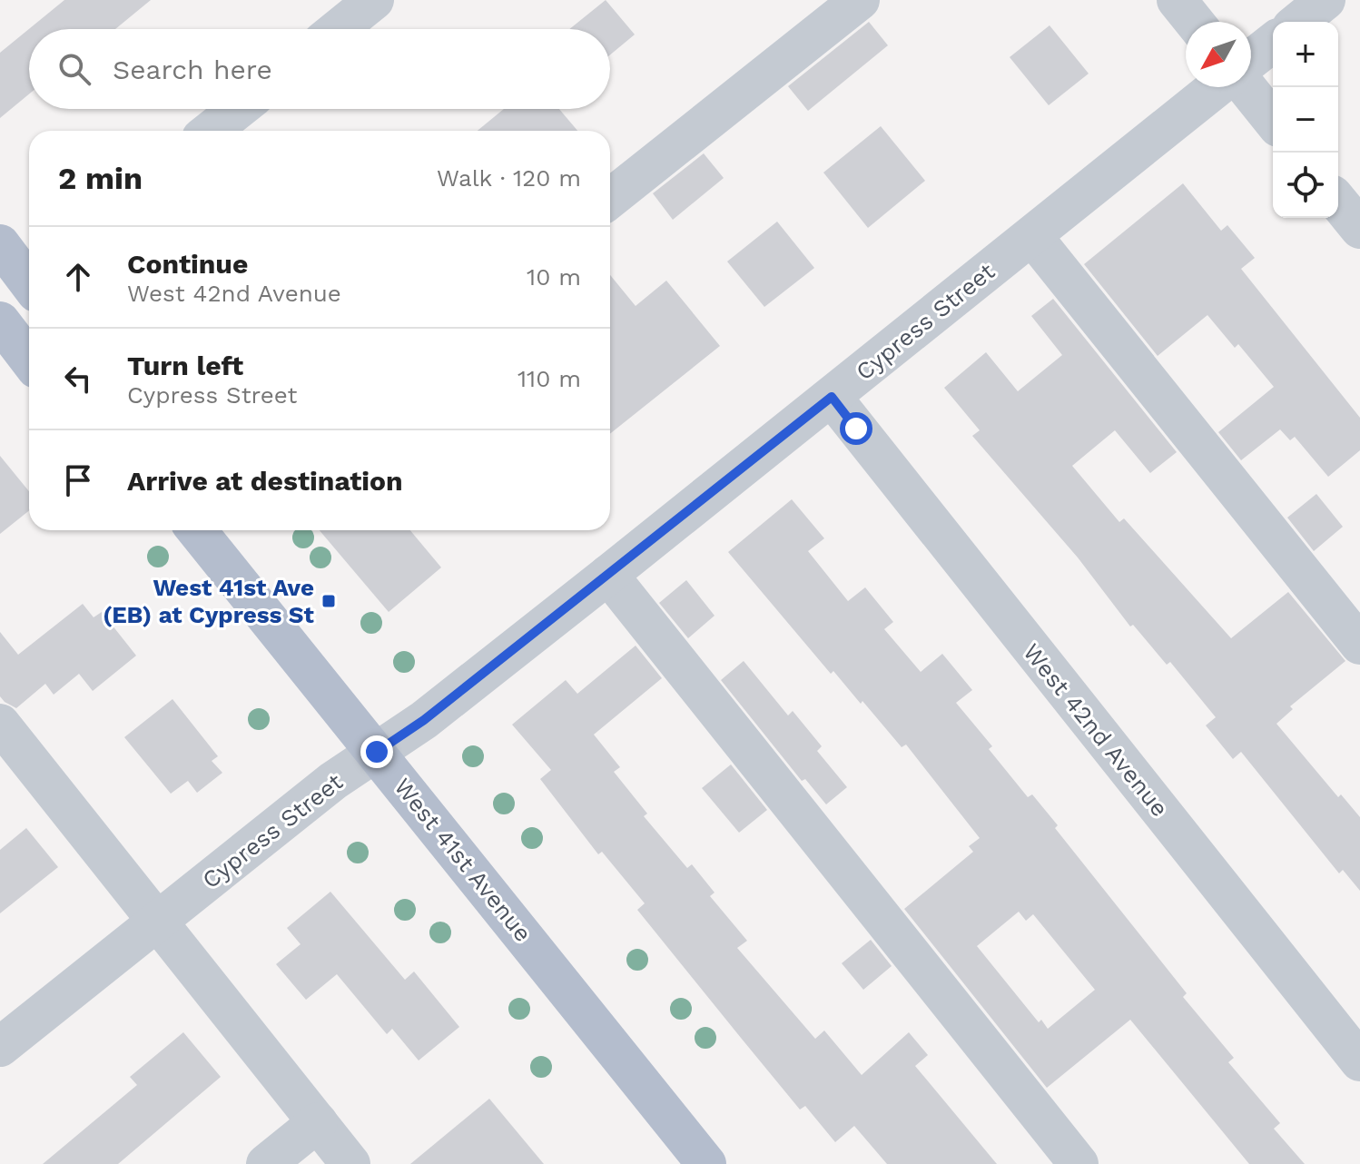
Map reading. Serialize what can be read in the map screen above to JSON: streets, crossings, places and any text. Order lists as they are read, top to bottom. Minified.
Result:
{"streets":{"main road":["West 41st Avenue"],"street":["Cypress Street","West 42nd Avenue"]},"crossings":[["Cypress Street","West 42nd Avenue"],["Cypress Street","West 41st Avenue"]],"places":{"transit":["West 41st Ave (EB) at Cypress St"]},"north":"bottom left","page":{"map_buttons":["+","−"],"search":"Search here","heading":["2 min","Walk · 120 m"],"list":[["Continue","West 42nd Avenue","10 m"],["Turn left","Cypress Street","110 m"],"Arrive at destination"]}}
